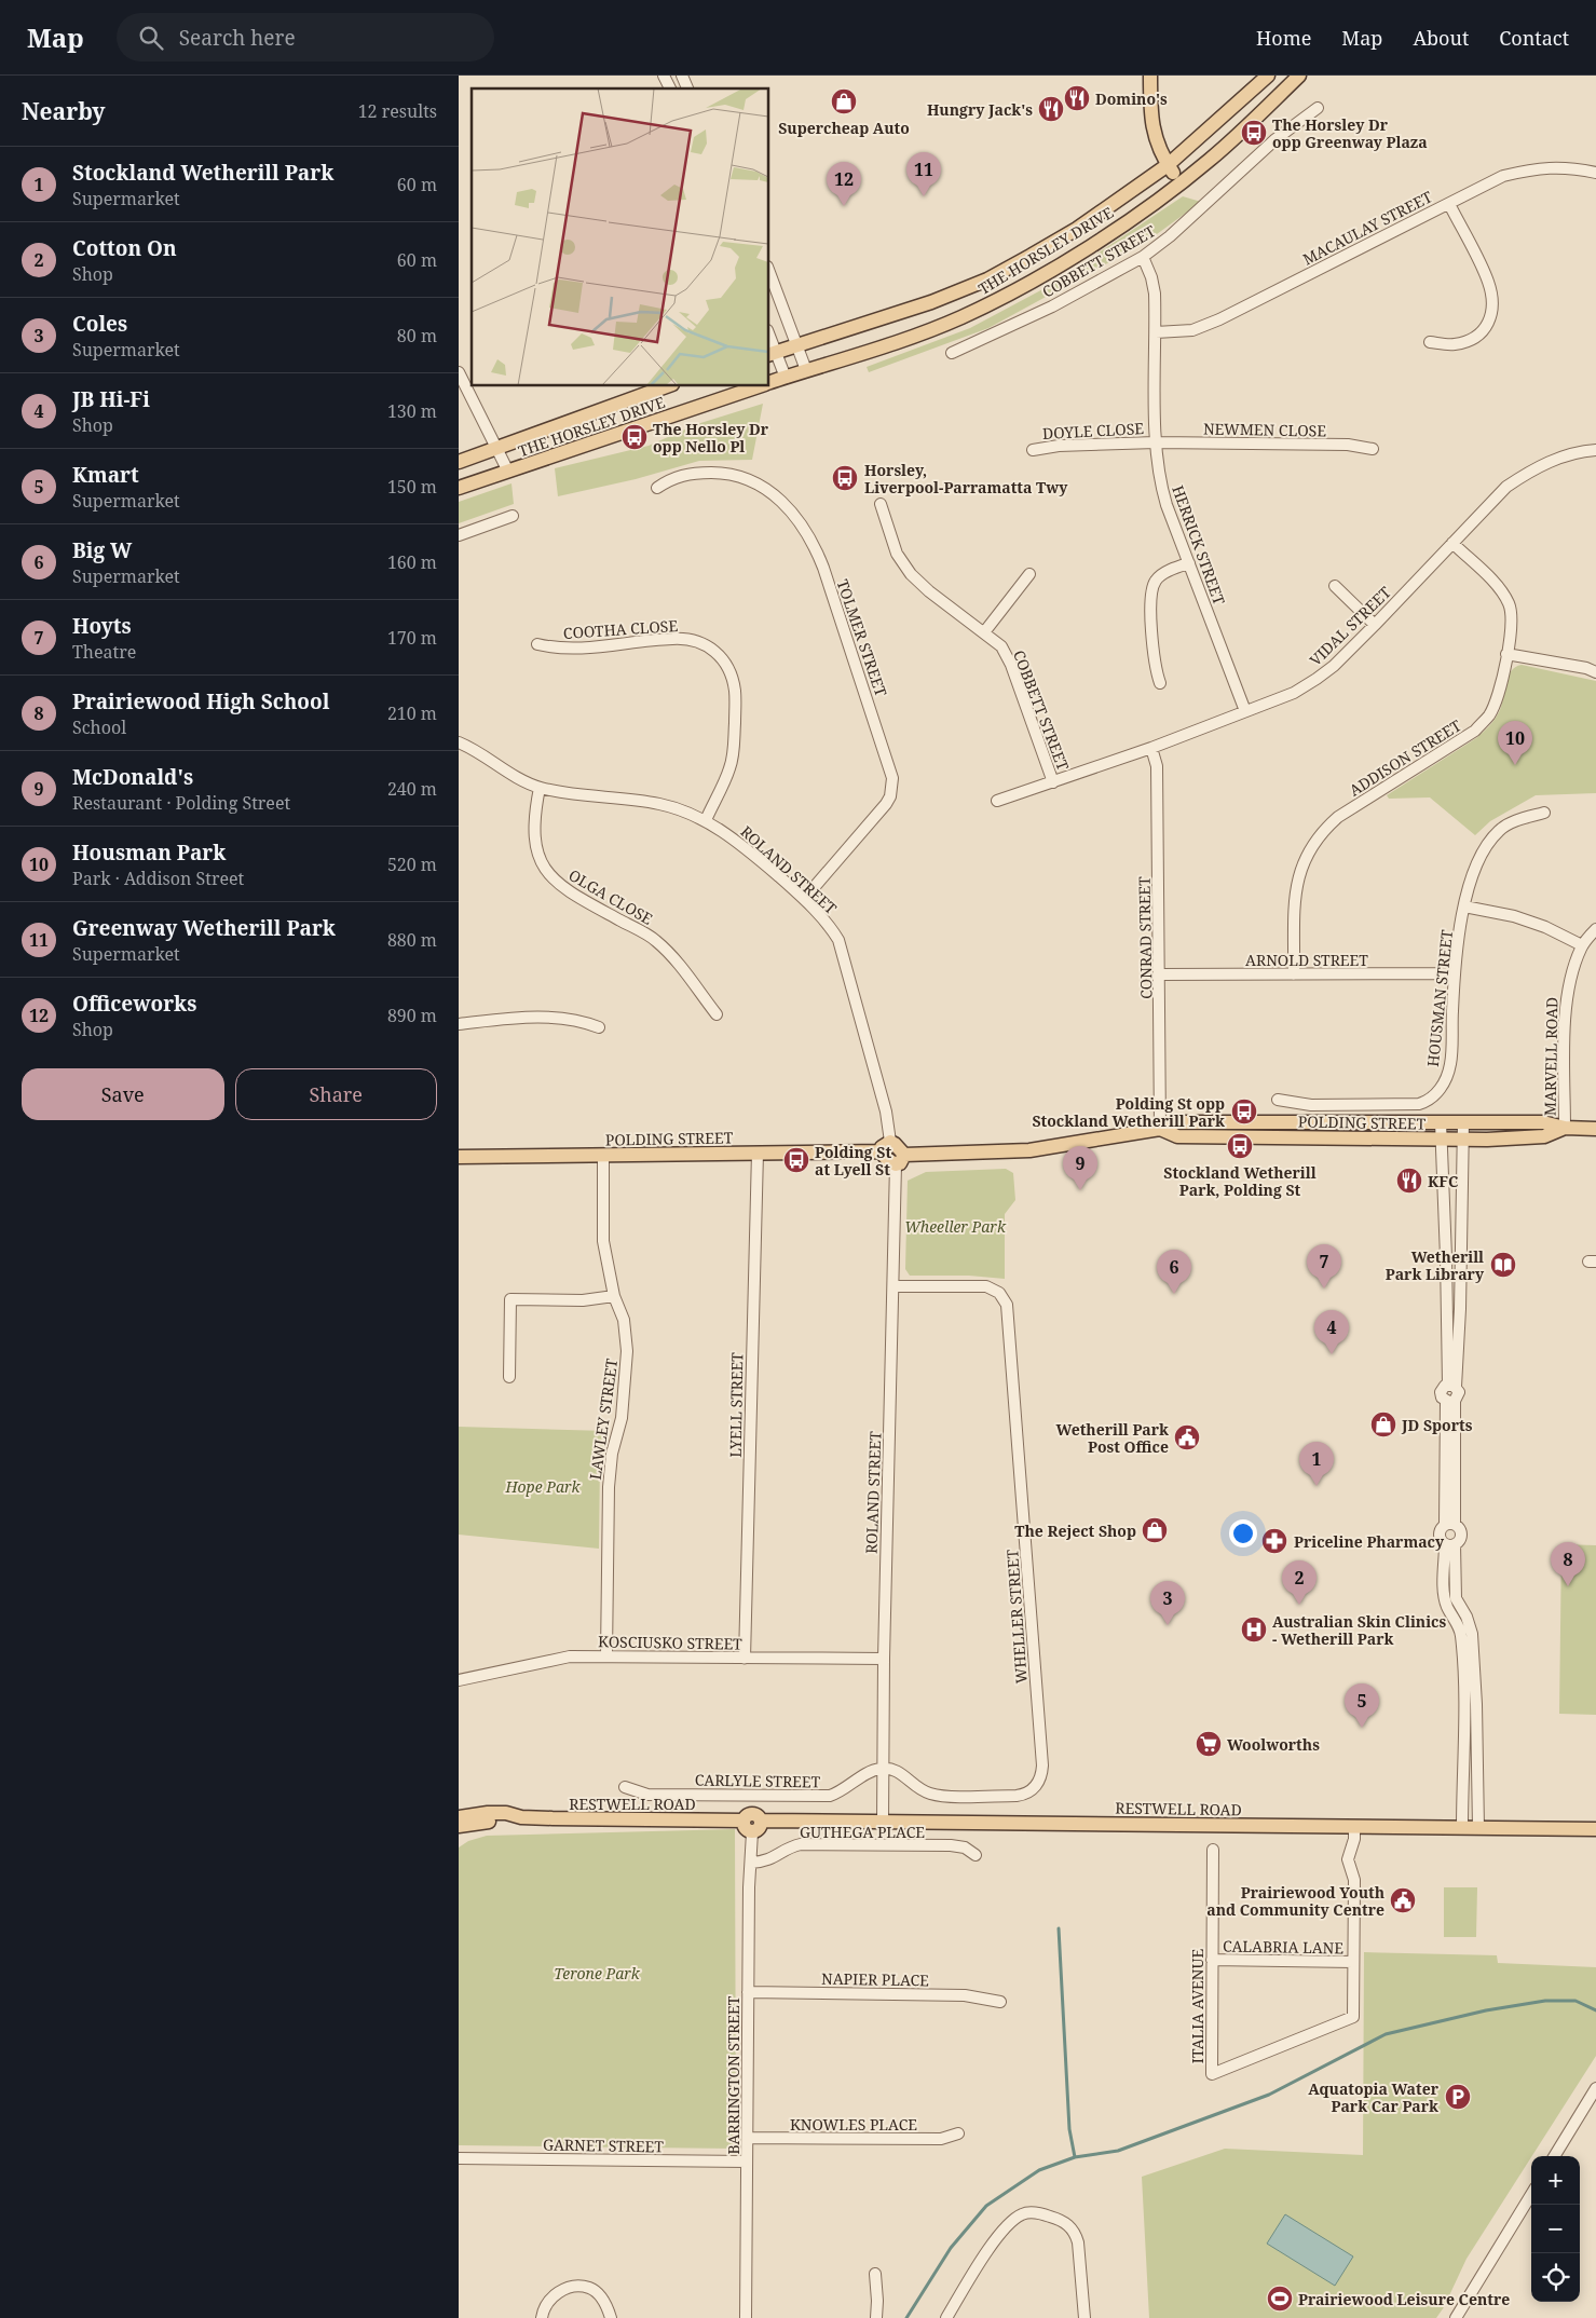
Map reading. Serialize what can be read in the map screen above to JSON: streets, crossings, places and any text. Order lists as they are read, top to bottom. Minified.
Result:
{"streets":{"main road":["THE HORSLEY DRIVE","POLDING STREET","RESTWELL ROAD"],"street":["MACAULAY STREET","COBBETT STREET","NEWMEN CLOSE","DOYLE CLOSE","HERRICK STREET","VIDAL STREET","COOTHA CLOSE","TOLMER STREET","ADDISON STREET","ROLAND STREET","OLGA CLOSE","CONRAD STREET","ARNOLD STREET","HOUSMAN STREET","MARVELL ROAD","LYELL STREET","LAWLEY STREET","WHELLER STREET","KOSCIUSKO STREET","CARLYLE STREET","GUTHEGA PLACE","CALABRIA LANE","NAPIER PLACE","ITALIA AVENUE","BARRINGTON STREET","KNOWLES PLACE","GARNET STREET"]},"crossings":[["MACAULAY STREET","HERRICK STREET"],["COBBETT STREET","HERRICK STREET"],["COBBETT STREET","VIDAL STREET"],["NEWMEN CLOSE","DOYLE CLOSE"],["NEWMEN CLOSE","HERRICK STREET"],["DOYLE CLOSE","HERRICK STREET"],["HERRICK STREET","VIDAL STREET"],["VIDAL STREET","ADDISON STREET"],["VIDAL STREET","CONRAD STREET"],["COOTHA CLOSE","ROLAND STREET"],["TOLMER STREET","ROLAND STREET"],["ADDISON STREET","ARNOLD STREET"],["ROLAND STREET","OLGA CLOSE"],["ROLAND STREET","POLDING STREET"],["ROLAND STREET","WHELLER STREET"],["ROLAND STREET","KOSCIUSKO STREET"],["ROLAND STREET","CARLYLE STREET"],["ROLAND STREET","RESTWELL ROAD"],["CONRAD STREET","ARNOLD STREET"],["CONRAD STREET","POLDING STREET"],["ARNOLD STREET","HOUSMAN STREET"],["MARVELL ROAD","POLDING STREET"],["POLDING STREET","LYELL STREET"],["POLDING STREET","LAWLEY STREET"],["LYELL STREET","KOSCIUSKO STREET"],["LAWLEY STREET","KOSCIUSKO STREET"],["WHELLER STREET","CARLYLE STREET"],["RESTWELL ROAD","BARRINGTON STREET"],["GUTHEGA PLACE","BARRINGTON STREET"],["CALABRIA LANE","ITALIA AVENUE"],["NAPIER PLACE","BARRINGTON STREET"],["BARRINGTON STREET","KNOWLES PLACE"],["BARRINGTON STREET","GARNET STREET"]],"parks":["Wheeller Park","Hope Park","Terone Park"],"places":{"restaurant":["Domino's","Hungry Jack's","KFC"],"shop":["Supercheap Auto","JD Sports","The Reject Shop"],"bus stop":["The Horsley Dr opp Greenway Plaza","The Horsley Dr opp Nello Pl","Horsley, Liverpool-Parramatta Twy","Polding St opp Stockland Wetherill Park","Stockland Wetherill Park, Polding St","Polding St at Lyell St"],"library":["Wetherill Park Library"],"public building":["Wetherill Park Post Office","Prairiewood Youth and Community Centre"],"pharmacy":["Priceline Pharmacy"],"hospital":["Australian Skin Clinics - Wetherill Park"],"supermarket":["Woolworths"],"parking":["Aquatopia Water Park Car Park"],"sports":["Prairiewood Leisure Centre"]},"page":{"header":"Map","search":"Search here","nav":["Home","Map","About","Contact"],"heading":["Nearby","12 results"],"list":[{"mark":"1","name":"Stockland Wetherill Park","note":"Supermarket","value":"60 m"},{"mark":"2","name":"Cotton On","note":"Shop","value":"60 m"},{"mark":"3","name":"Coles","note":"Supermarket","value":"80 m"},{"mark":"4","name":"JB Hi-Fi","note":"Shop","value":"130 m"},{"mark":"5","name":"Kmart","note":"Supermarket","value":"150 m"},{"mark":"6","name":"Big W","note":"Supermarket","value":"160 m"},{"mark":"7","name":"Hoyts","note":"Theatre","value":"170 m"},{"mark":"8","name":"Prairiewood High School","note":"School","value":"210 m"},{"mark":"9","name":"McDonald's","note":"Restaurant · Polding Street","value":"240 m"},{"mark":"10","name":"Housman Park","note":"Park · Addison Street","value":"520 m"},{"mark":"11","name":"Greenway Wetherill Park","note":"Supermarket","value":"880 m"},{"mark":"12","name":"Officeworks","note":"Shop","value":"890 m"}],"pins":["11","12","10","9","7","6","4","1","8","2","3","5"],"buttons":["Save","Share"],"map_buttons":["+","−"]}}
